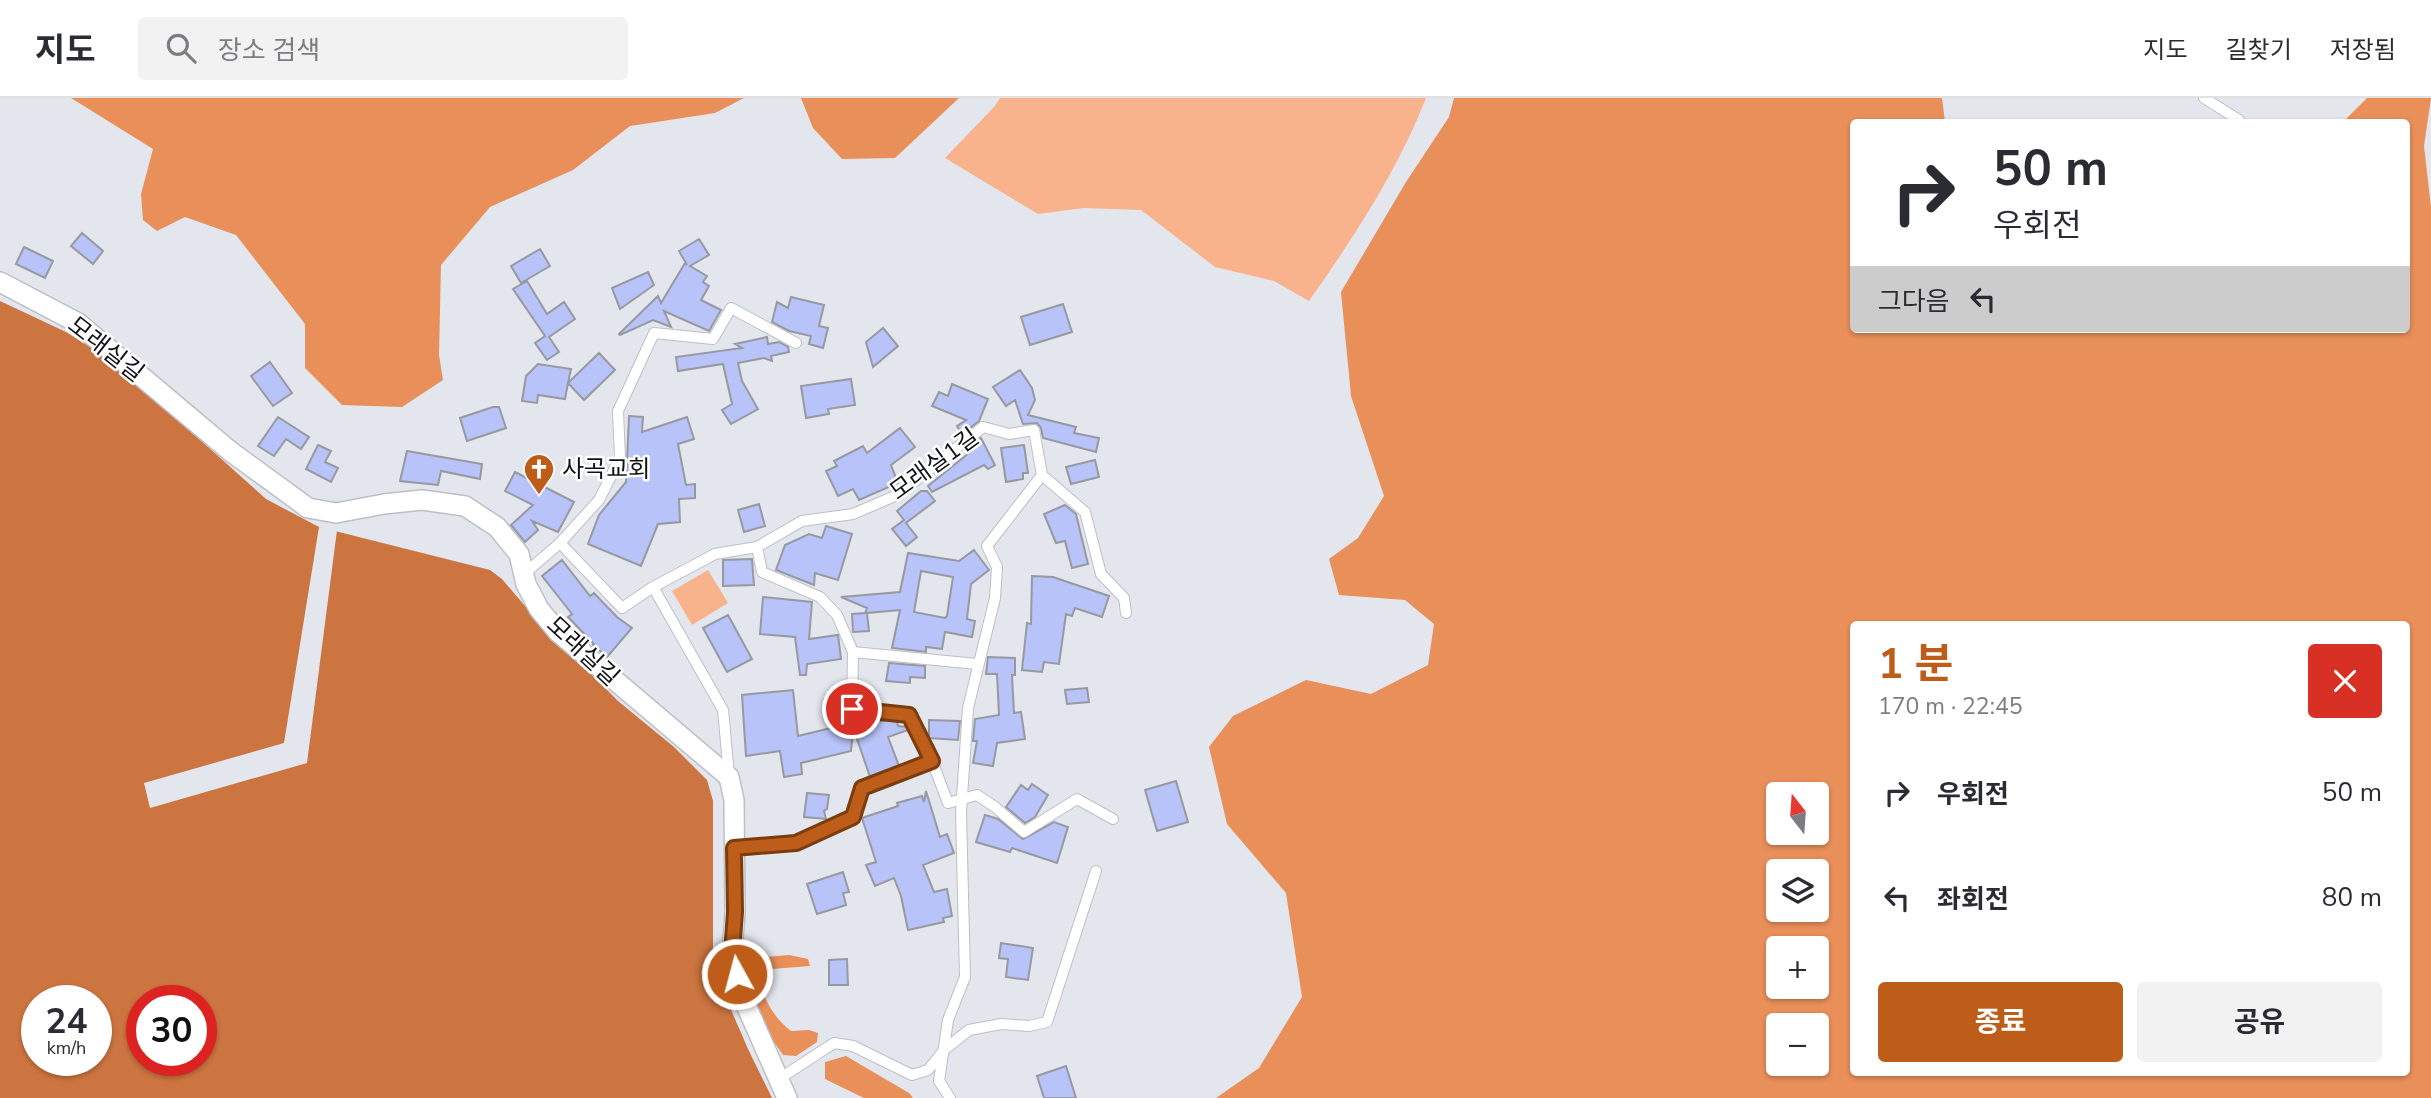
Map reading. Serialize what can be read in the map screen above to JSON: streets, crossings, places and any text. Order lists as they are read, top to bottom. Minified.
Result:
{"streets":{"street":["모래실길"],"lane":["모래실1길"]},"places":{"church":["사곡교회"]},"north":"top","page":{"header":"지도","search":"장소 검색","nav":["지도","길찾기","저장됨"],"turn":["50 m","우회전"],"then":"그다음","heading":["1 분","170 m · 22:45"],"list":[{"name":"우회전","value":"50 m"},{"name":"좌회전","value":"80 m"}],"map_buttons":["+","−"],"buttons":["종료","공유"],"speed":"24 km/h","limit":"30"}}
